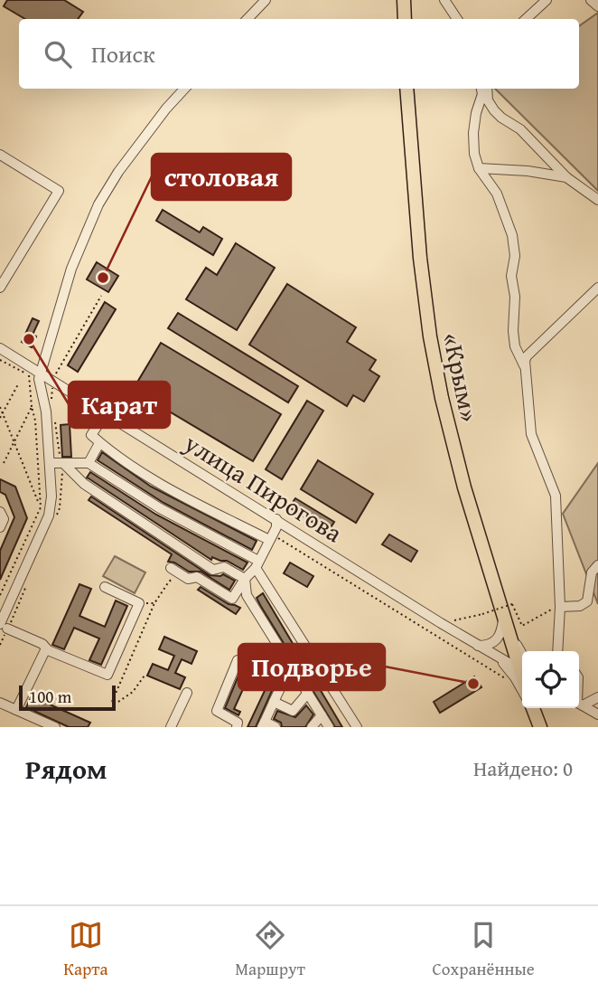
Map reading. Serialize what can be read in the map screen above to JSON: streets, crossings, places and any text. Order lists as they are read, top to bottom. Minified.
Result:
{"streets":{"highway":["«Крым»"],"street":["улица Пирогова"]},"places":["столовая","Карат","Подворье"],"scale_bar":"100 m","page":{"search":"Поиск","scale":"100 m","heading":["Рядом","Найдено: 0"],"nav":["Карта","Маршрут","Сохранённые"]}}
